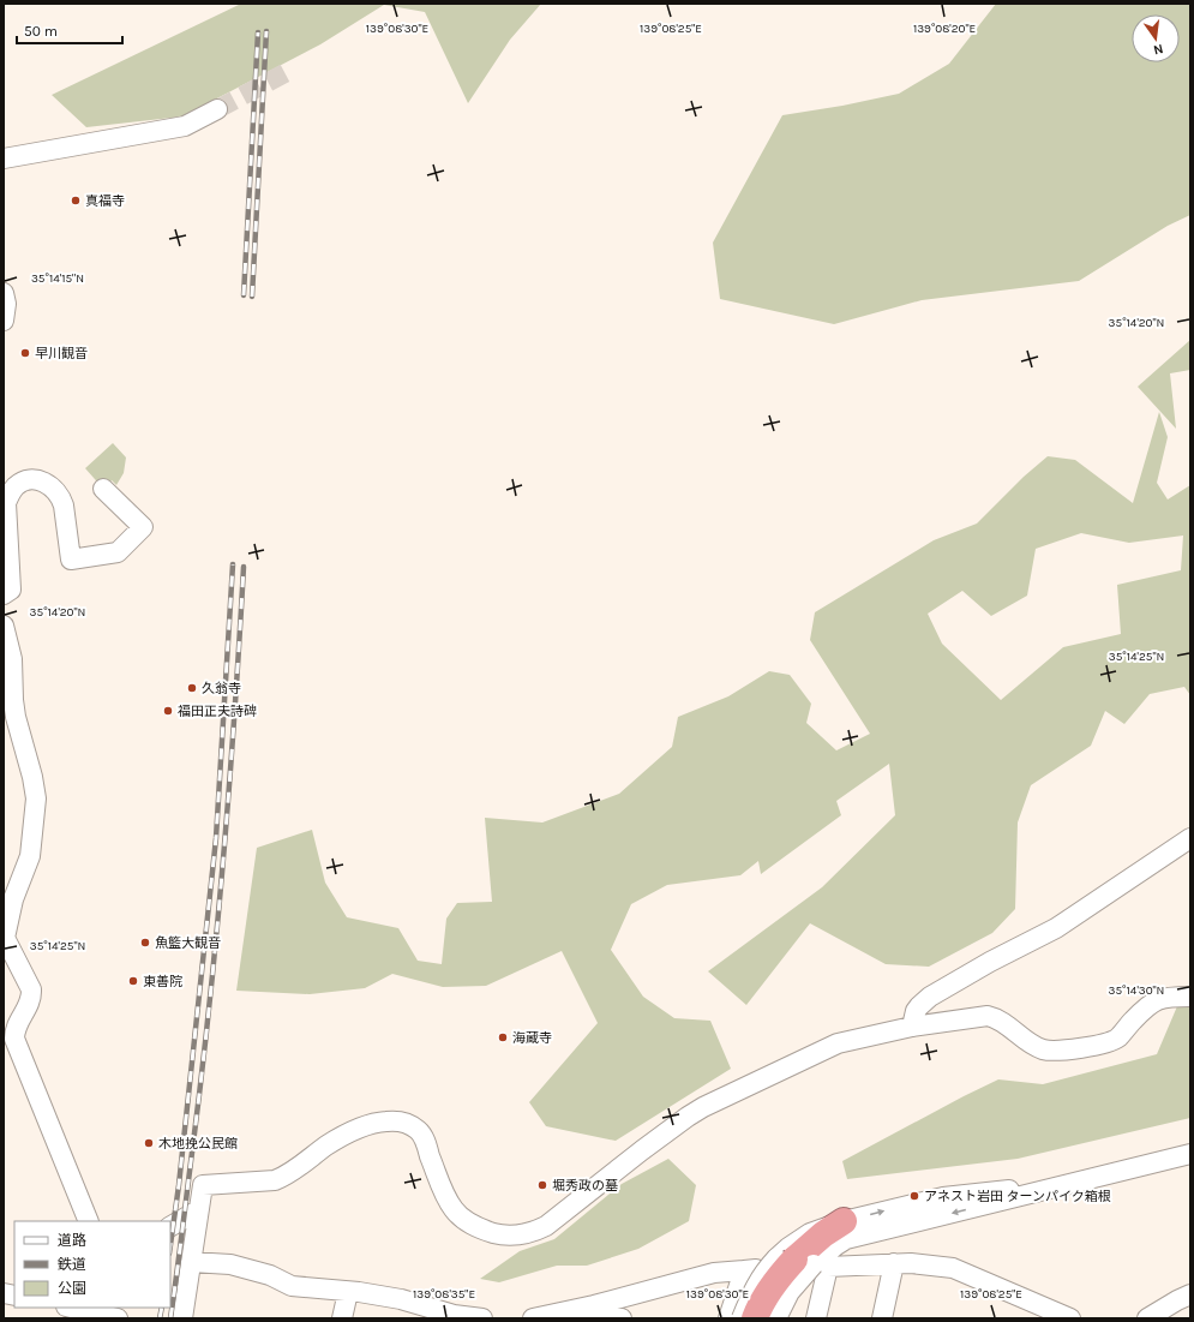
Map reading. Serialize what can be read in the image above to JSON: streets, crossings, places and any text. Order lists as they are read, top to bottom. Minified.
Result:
{"places":["真福寺","早川観音","久翁寺","福田正夫詩碑","魚籃大観音","東善院","海蔵寺","木地挽公民館","堀秀政の墓","アネスト岩田 ターンパイク箱根"],"legend":["道路","鉄道","公園"],"scale_bar":"50 m","north":"bottom","coordinates":["139°08'30\"E","139°08'25\"E","139°08'20\"E","35°14'15\"N","35°14'20\"N","35°14'25\"N","35°14'30\"N","139°08'35\"E"]}
